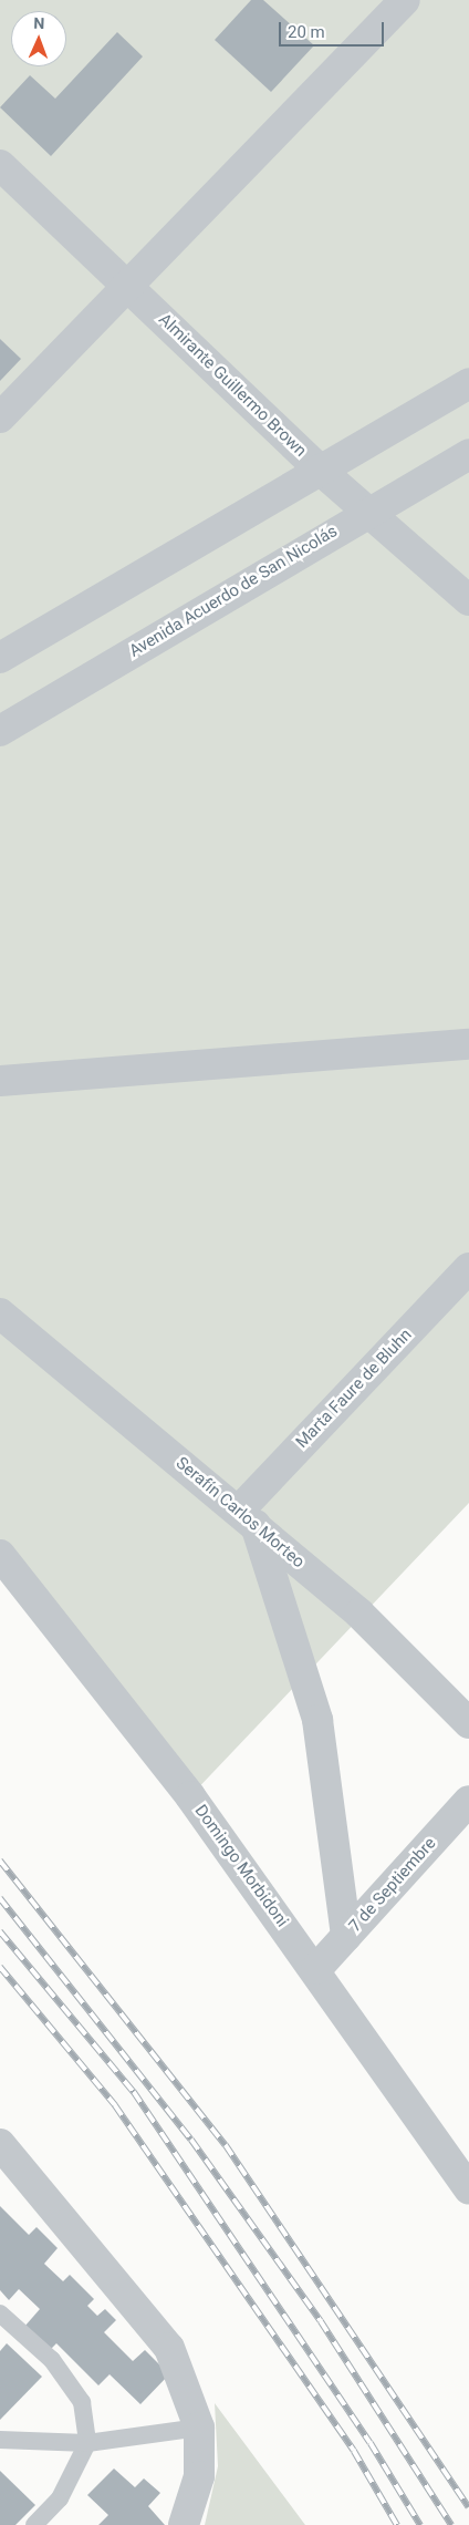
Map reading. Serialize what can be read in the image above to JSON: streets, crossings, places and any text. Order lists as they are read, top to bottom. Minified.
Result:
{"streets":{"street":["Almirante Guillermo Brown","Avenida Acuerdo de San Nicolás","Marta Faure de Bluhn","Serafín Carlos Morteo","Domingo Morbidoni","7 de Septiembre"]},"crossings":[["Almirante Guillermo Brown","Avenida Acuerdo de San Nicolás"],["Marta Faure de Bluhn","Serafín Carlos Morteo"],["Domingo Morbidoni","7 de Septiembre"]],"scale_bar":"20 m","north":"top"}
